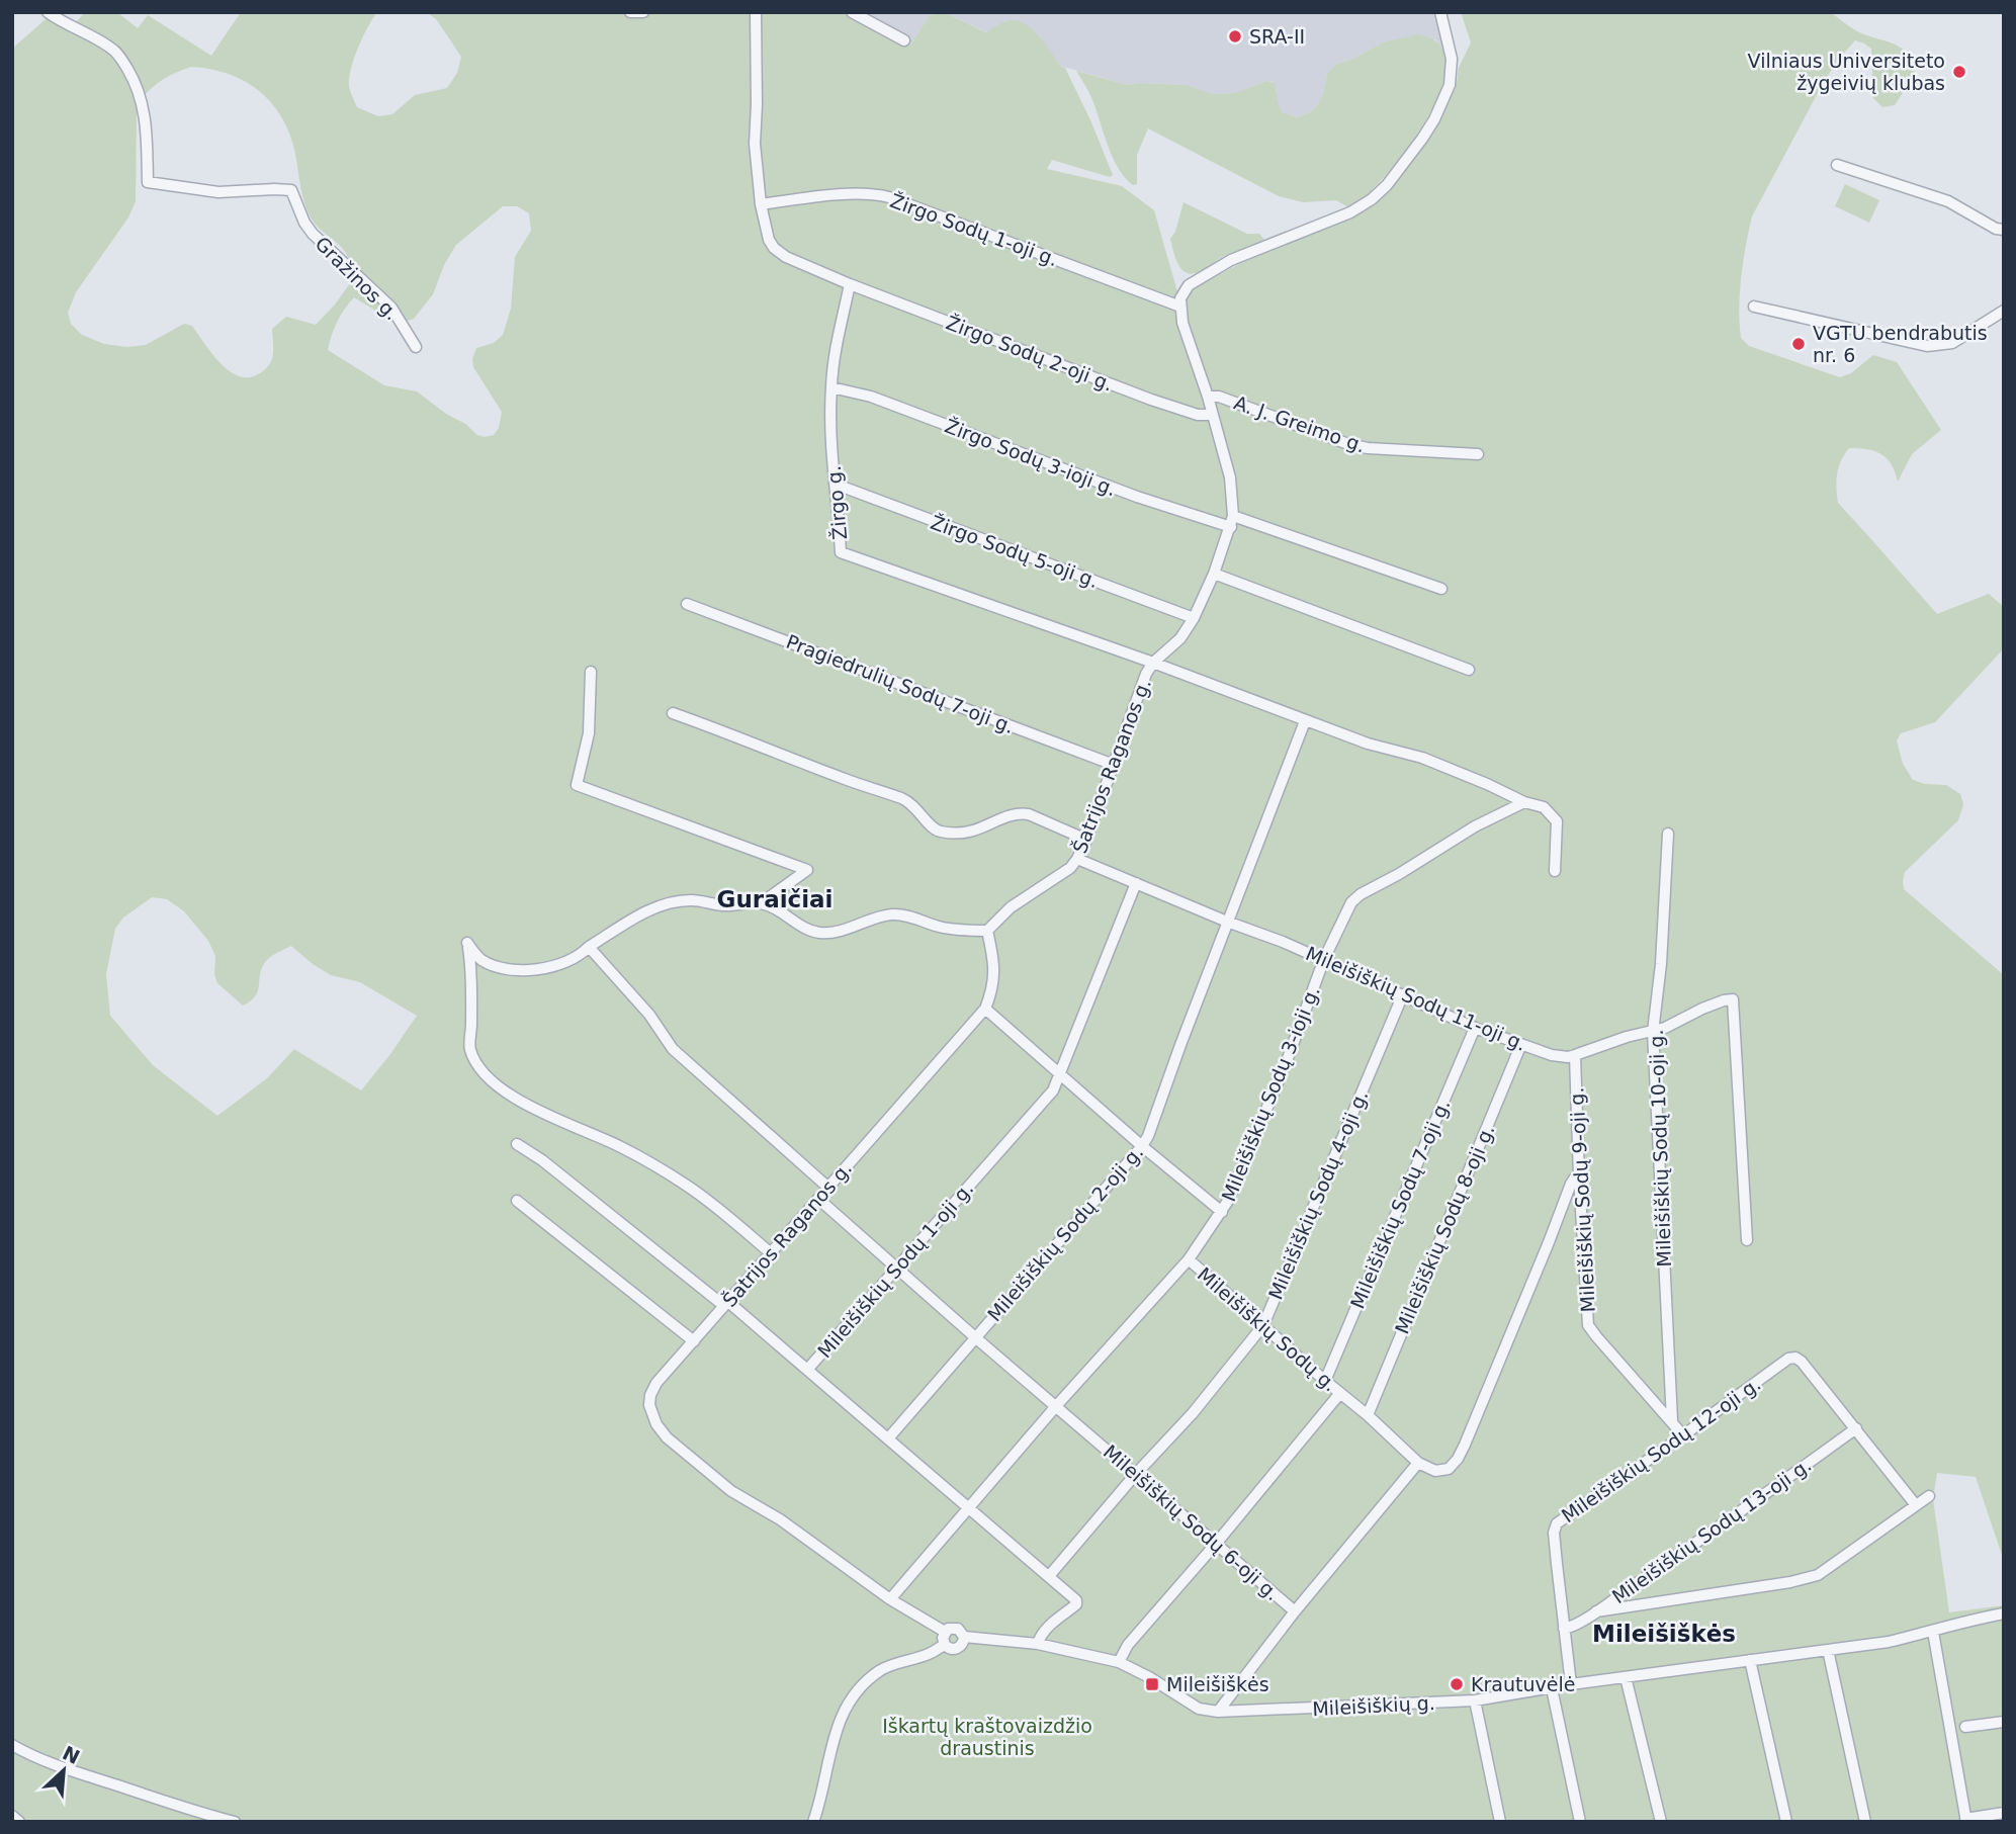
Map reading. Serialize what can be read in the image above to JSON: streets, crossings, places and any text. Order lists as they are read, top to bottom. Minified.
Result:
{"streets":{"street":["Žirgo Sodų 1-oji g.","Gražinos g.","Žirgo Sodų 2-oji g.","A. J. Greimo g.","Žirgo Sodų 3-ioji g.","Žirgo g.","Žirgo Sodų 5-oji g.","Pragiedrulių Sodų 7-oji g.","Šatrijos Raganos g.","Mileišiškių Sodų 11-oji g.","Mileišiškių Sodų 3-ioji g.","Mileišiškių Sodų 10-oji g.","Mileišiškių Sodų 4-oji g.","Mileišiškių Sodų 9-oji g.","Mileišiškių Sodų 7-oji g.","Mileišiškių Sodų 8-oji g.","Mileišiškių Sodų 2-oji g.","Mileišiškių Sodų 1-oji g.","Mileišiškių Sodų g.","Mileišiškių Sodų 12-oji g.","Mileišiškių Sodų 6-oji g.","Mileišiškių Sodų 13-oji g.","Mileišiškių g."]},"crossings":[["Žirgo Sodų 1-oji g.","Šatrijos Raganos g."],["Žirgo Sodų 2-oji g.","Žirgo g."],["Žirgo Sodų 2-oji g.","Šatrijos Raganos g."],["A. J. Greimo g.","Šatrijos Raganos g."],["Žirgo Sodų 3-ioji g.","Žirgo g."],["Žirgo Sodų 3-ioji g.","Šatrijos Raganos g."],["Žirgo g.","Žirgo Sodų 5-oji g."],["Žirgo g.","Šatrijos Raganos g."],["Žirgo Sodų 5-oji g.","Šatrijos Raganos g."],["Pragiedrulių Sodų 7-oji g.","Šatrijos Raganos g."],["Šatrijos Raganos g.","Mileišiškių Sodų 11-oji g."],["Šatrijos Raganos g.","Mileišiškių Sodų g."],["Šatrijos Raganos g.","Mileišiškių Sodų 6-oji g."],["Šatrijos Raganos g.","Mileišiškių g."],["Mileišiškių Sodų 11-oji g.","Mileišiškių Sodų 3-ioji g."],["Mileišiškių Sodų 11-oji g.","Mileišiškių Sodų 10-oji g."],["Mileišiškių Sodų 11-oji g.","Mileišiškių Sodų 4-oji g."],["Mileišiškių Sodų 11-oji g.","Mileišiškių Sodų 9-oji g."],["Mileišiškių Sodų 11-oji g.","Mileišiškių Sodų 7-oji g."],["Mileišiškių Sodų 11-oji g.","Mileišiškių Sodų 8-oji g."],["Mileišiškių Sodų 11-oji g.","Mileišiškių Sodų 2-oji g."],["Mileišiškių Sodų 11-oji g.","Mileišiškių Sodų 1-oji g."],["Mileišiškių Sodų 3-ioji g.","Mileišiškių Sodų g."],["Mileišiškių Sodų 10-oji g.","Mileišiškių Sodų 9-oji g."],["Mileišiškių Sodų 4-oji g.","Mileišiškių Sodų 1-oji g."],["Mileišiškių Sodų 4-oji g.","Mileišiškių Sodų g."],["Mileišiškių Sodų 4-oji g.","Mileišiškių Sodų 6-oji g."],["Mileišiškių Sodų 9-oji g.","Mileišiškių Sodų 12-oji g."],["Mileišiškių Sodų 7-oji g.","Mileišiškių Sodų g."],["Mileišiškių Sodų 8-oji g.","Mileišiškių Sodų g."],["Mileišiškių Sodų 2-oji g.","Mileišiškių Sodų 1-oji g."],["Mileišiškių Sodų 2-oji g.","Mileišiškių Sodų 6-oji g."],["Mileišiškių Sodų 1-oji g.","Mileišiškių Sodų g."],["Mileišiškių Sodų 1-oji g.","Mileišiškių Sodų 6-oji g."],["Mileišiškių Sodų 1-oji g.","Mileišiškių g."],["Mileišiškių Sodų g.","Mileišiškių Sodų 6-oji g."],["Mileišiškių Sodų 12-oji g.","Mileišiškių Sodų 13-oji g."],["Mileišiškių Sodų 12-oji g.","Mileišiškių g."],["Mileišiškių Sodų 6-oji g.","Mileišiškių g."]],"districts":["Guraičiai","Mileišiškės"],"parks":["Iškartų kraštovaizdžio draustinis"],"places":{"other":["SRA-II","Vilniaus Universiteto žygeivių klubas","VGTU bendrabutis nr. 6","Krautuvėlė"],"transit":["Mileišiškės"]},"north":"top right"}
